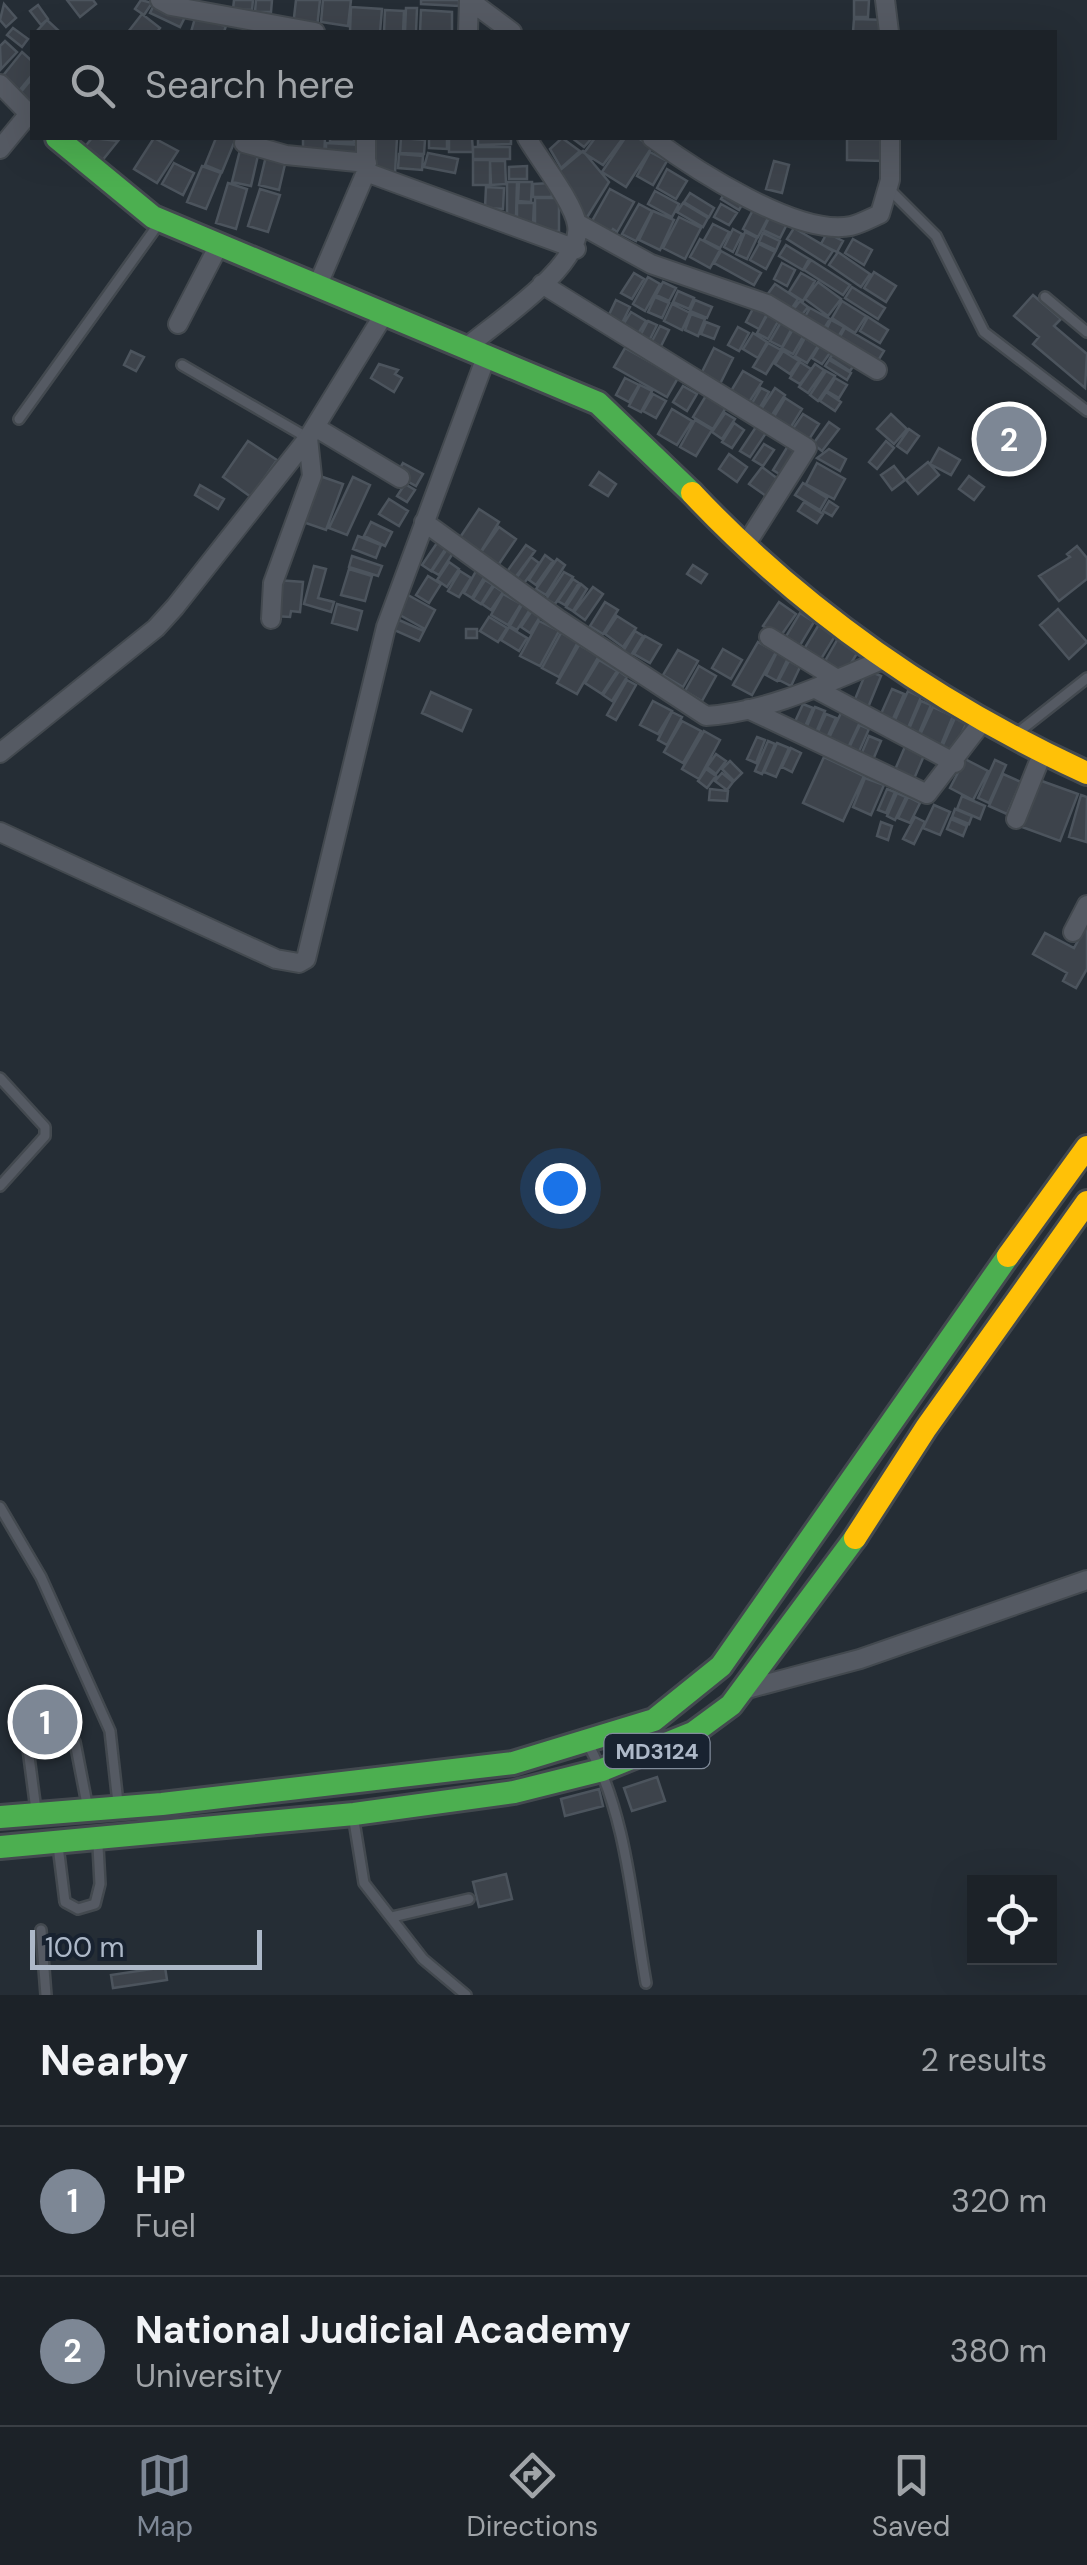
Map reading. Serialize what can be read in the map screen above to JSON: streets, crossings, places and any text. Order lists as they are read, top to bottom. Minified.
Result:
{"streets":{"main road":["MD3124"]},"scale_bar":"100 m","page":{"search":"Search here","pins":["2","1"],"scale":"100 m","heading":["Nearby","2 results"],"list":[{"mark":"1","name":"HP","note":"Fuel","value":"320 m"},{"mark":"2","name":"National Judicial Academy","note":"University","value":"380 m"}],"nav":["Map","Directions","Saved"]}}
